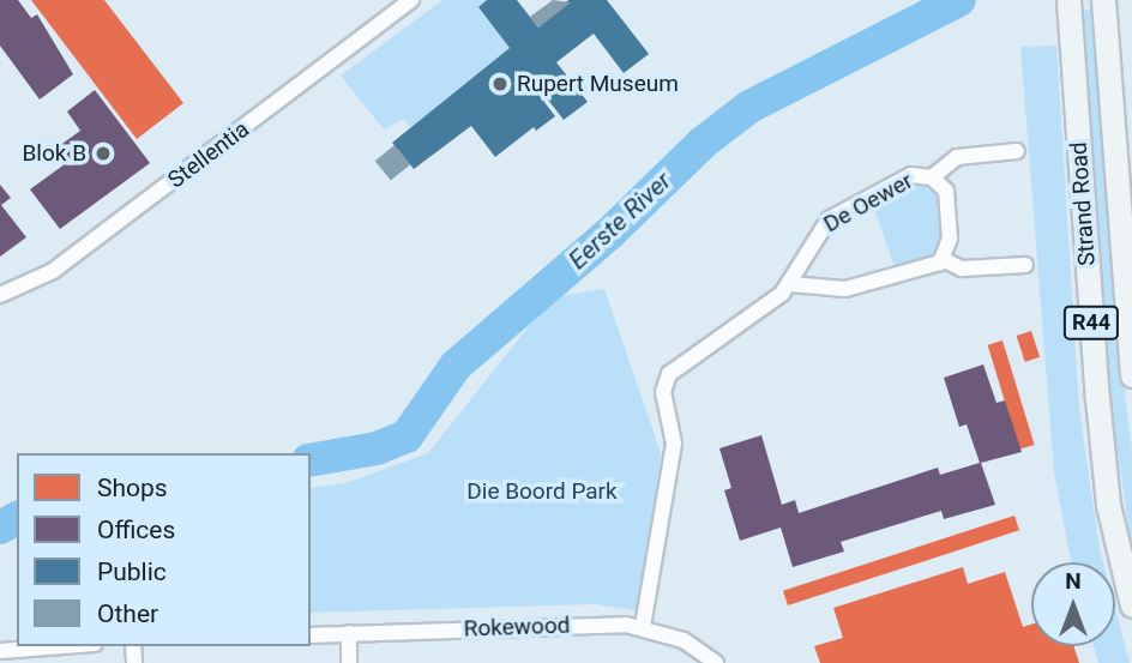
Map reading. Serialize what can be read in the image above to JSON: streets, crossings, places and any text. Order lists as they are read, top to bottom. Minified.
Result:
{"streets":{"main road":["Strand Road","R44"],"street":["Stellentia","De Oewer","Rokewood"]},"crossings":[["De Oewer","Rokewood"]],"water":["Eerste River"],"parks":["Die Boord Park"],"places":["Rupert Museum","Blok B"],"legend":["Shops","Offices","Public","Other"],"north":"top"}
